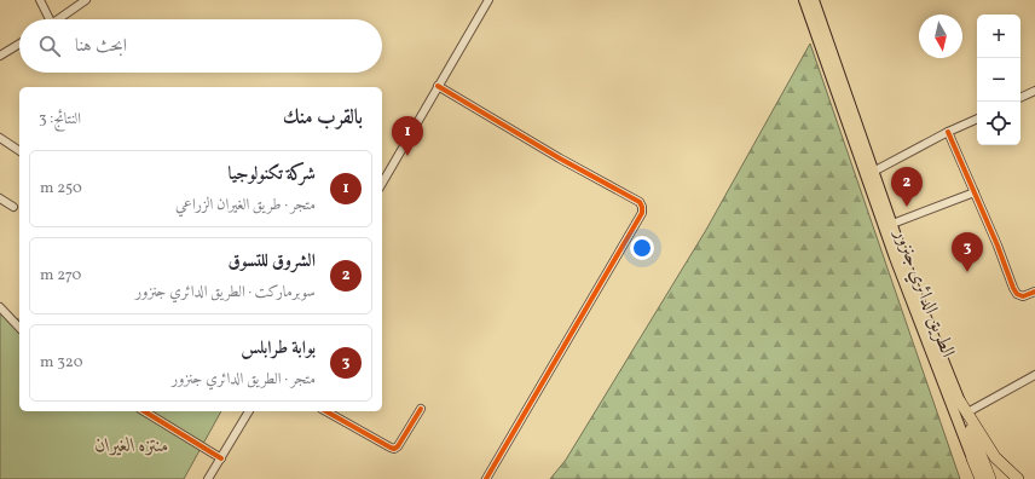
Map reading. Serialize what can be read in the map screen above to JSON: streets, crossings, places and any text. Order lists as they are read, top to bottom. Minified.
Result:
{"streets":{"main road":["الطريق الدائري جنزور"]},"parks":["منتزه الغيران"],"north":"bottom","page":{"map_buttons":["+","−"],"search":"ابحث هنا","heading":["بالقرب منك","النتائج: 3"],"pins":["1","2","3"],"list":[{"mark":"1","name":"شركة تكنولوجيا","note":"متجر · طريق الغيران الزراعي","value":"250 m"},{"mark":"2","name":"الشروق للتسوق","note":"سوبرماركت · الطريق الدائري جنزور","value":"270 m"},{"mark":"3","name":"بوابة طرابلس","note":"متجر · الطريق الدائري جنزور","value":"320 m"}]}}
